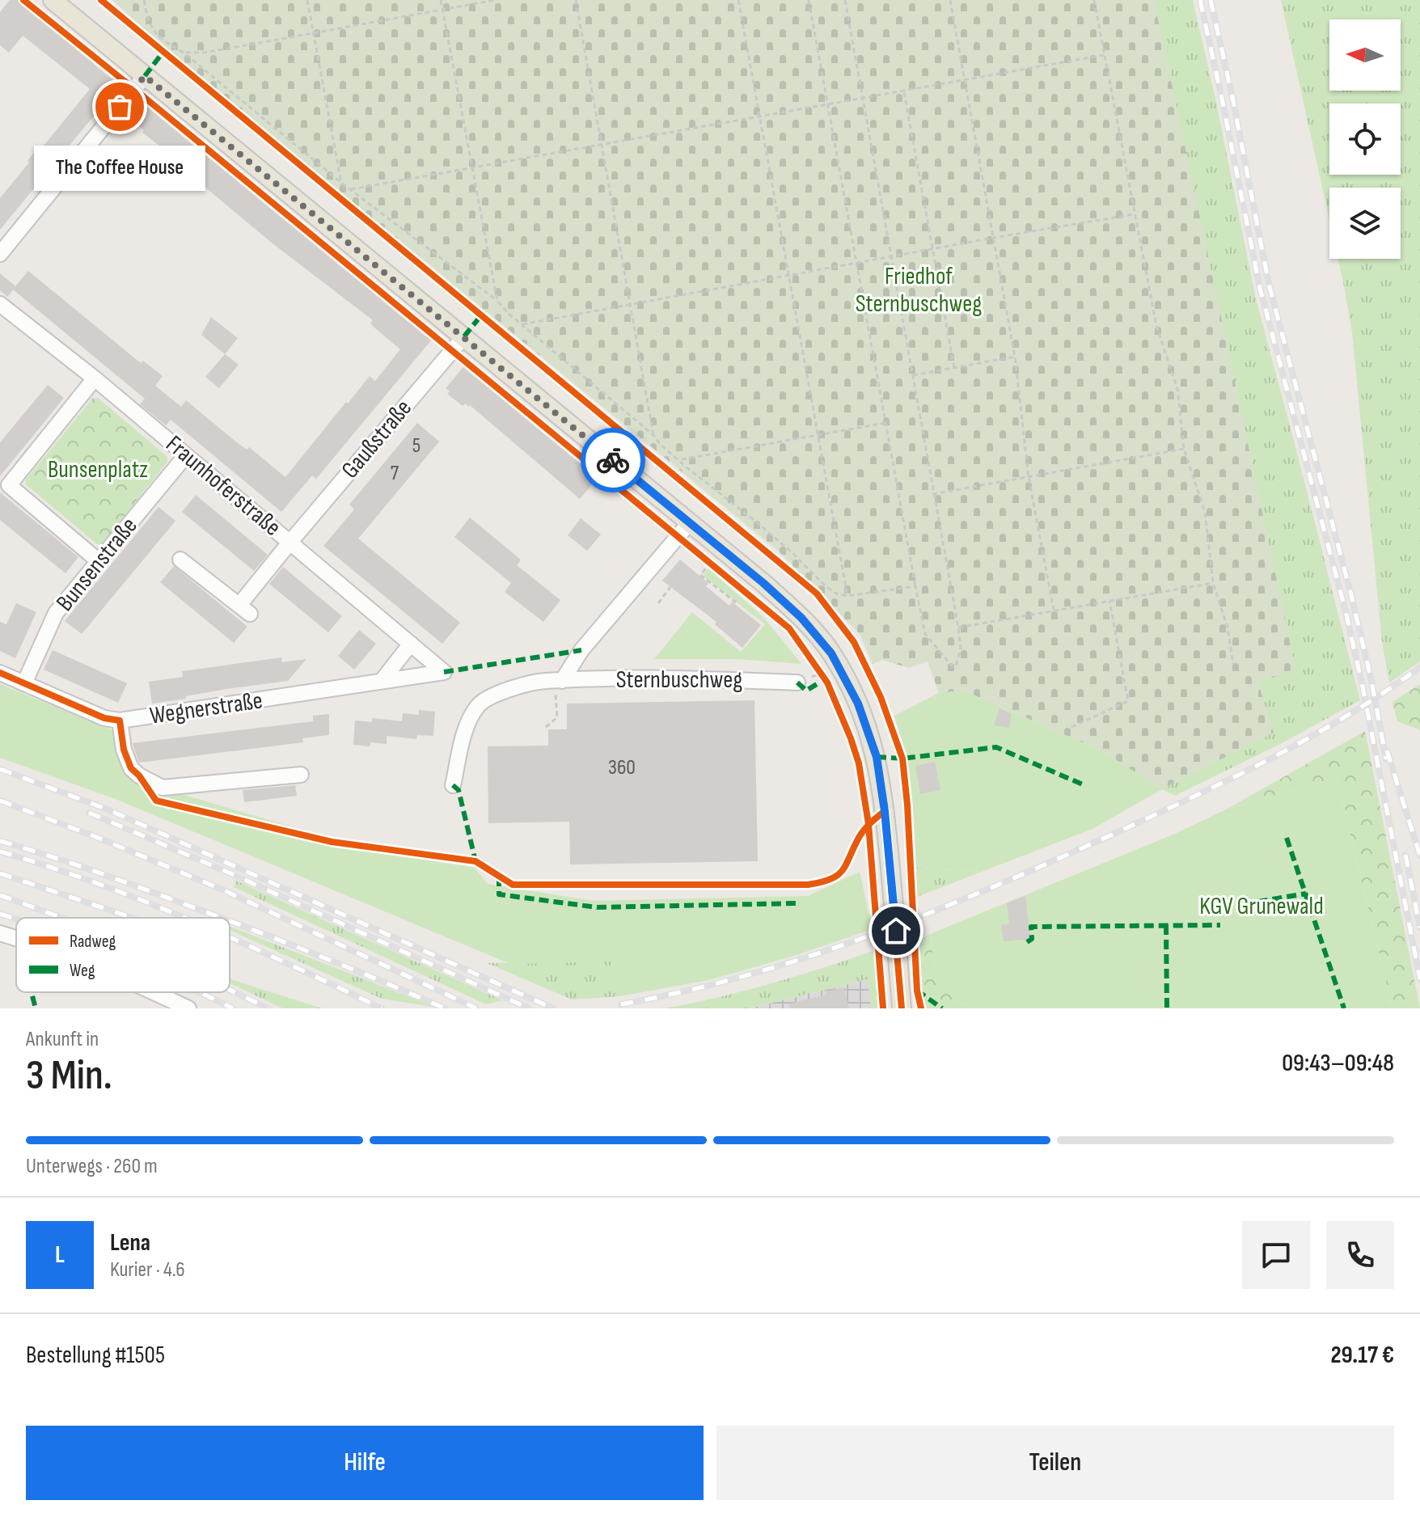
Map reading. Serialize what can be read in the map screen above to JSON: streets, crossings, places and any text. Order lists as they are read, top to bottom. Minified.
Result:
{"streets":{"street":["Gaußstraße","Fraunhoferstraße","Bunsenstraße","Sternbuschweg","Wegnerstraße"]},"crossings":[["Gaußstraße","Fraunhoferstraße"],["Fraunhoferstraße","Bunsenstraße"],["Fraunhoferstraße","Wegnerstraße"],["Bunsenstraße","Wegnerstraße"]],"parks":["Friedhof Sternbuschweg","Bunsenplatz","KGV Grunewald"],"places":["The Coffee House"],"house_numbers":["5","7","360"],"legend":["Radweg","Weg"],"north":"left","page":{"bubble":"The Coffee House","heading":["3 Min.","Ankunft in","09:43–09:48"],"panel":["Lena","Kurier · 4.6","Bestellung #1505","29.17 €"],"bar":"Unterwegs · 260 m","round":"L","buttons":["Hilfe","Teilen"]}}
